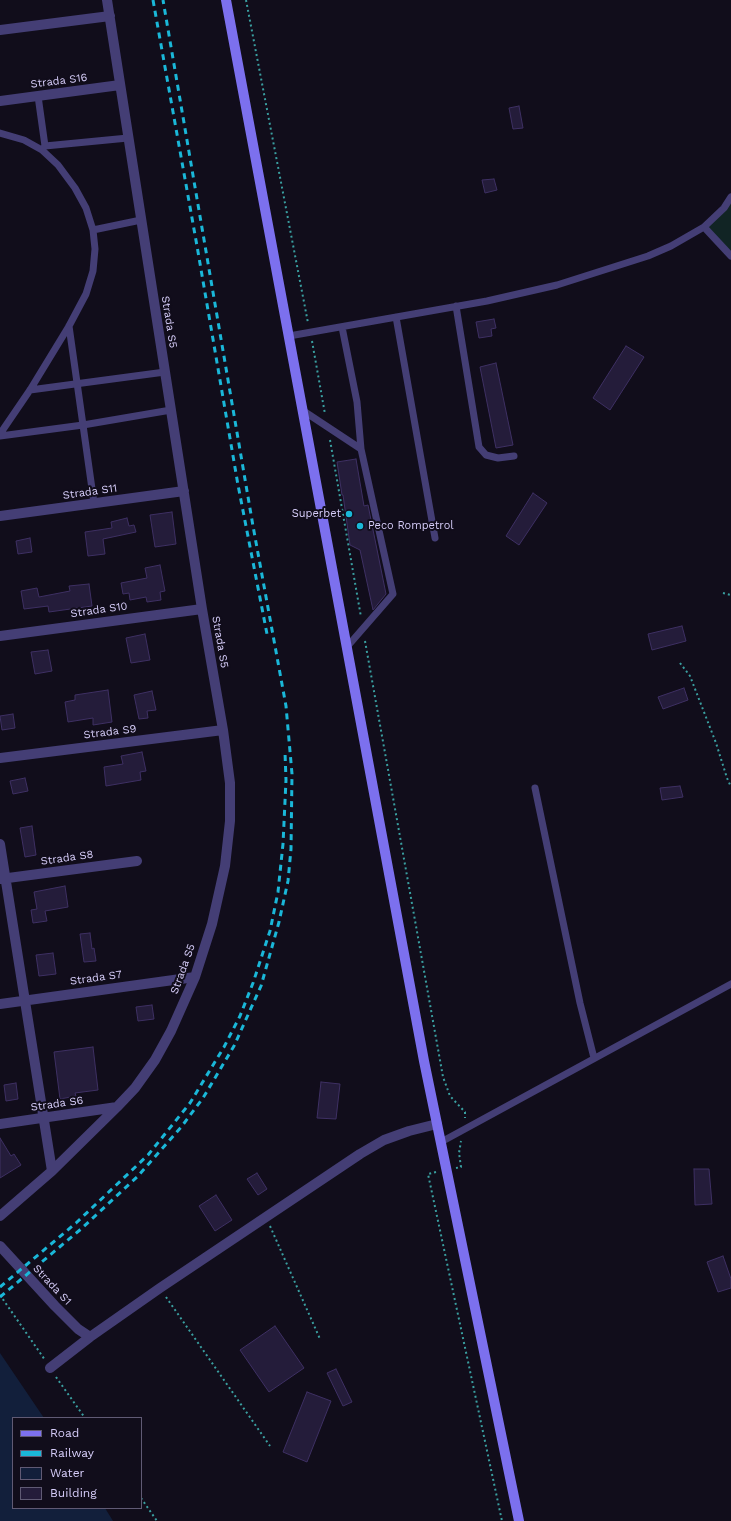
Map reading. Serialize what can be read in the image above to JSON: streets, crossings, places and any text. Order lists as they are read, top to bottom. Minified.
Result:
{"streets":{"street":["Strada S16","Strada S5","Strada S11","Strada S10","Strada S9","Strada S8","Strada S7","Strada S6","Strada S1"]},"crossings":[["Strada S16","Strada S5"],["Strada S5","Strada S11"],["Strada S5","Strada S10"],["Strada S5","Strada S9"],["Strada S5","Strada S7"],["Strada S5","Strada S6"]],"places":["Superbet","Peco Rompetrol"],"legend":["Road","Railway","Water","Building"]}
